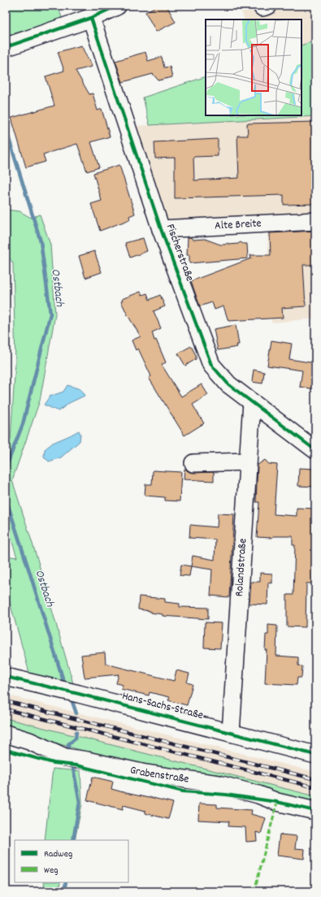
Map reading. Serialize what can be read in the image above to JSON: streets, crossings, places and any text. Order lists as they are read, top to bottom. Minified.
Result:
{"streets":{"street":["Alte Breite","Fischerstraße","Rolandstraße","Hans-Sachs-Straße","Grabenstraße"]},"crossings":[["Alte Breite","Fischerstraße"],["Fischerstraße","Rolandstraße"],["Rolandstraße","Hans-Sachs-Straße"]],"water":["Ostbach"],"legend":["Radweg","Weg"]}
